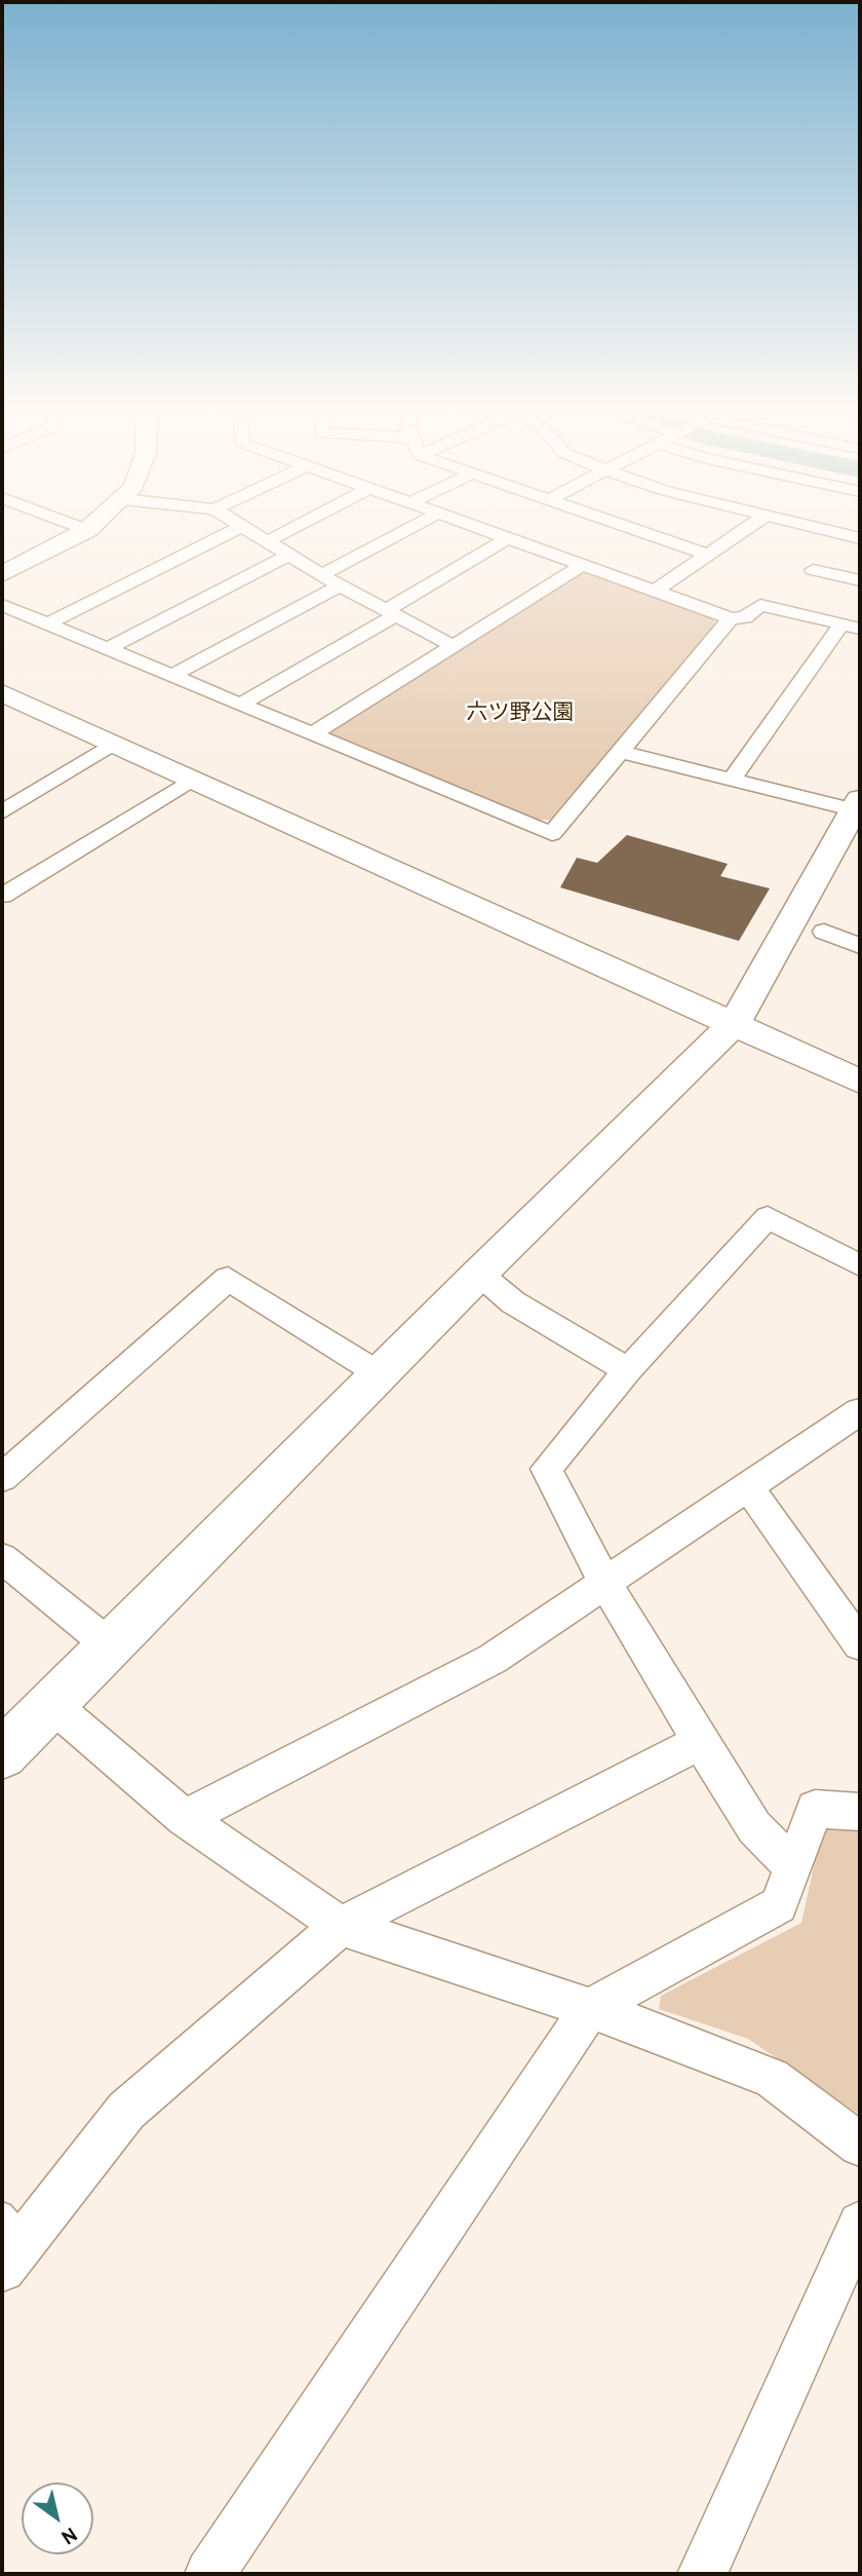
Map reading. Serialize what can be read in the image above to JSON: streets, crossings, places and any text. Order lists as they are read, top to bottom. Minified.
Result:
{"parks":["六ツ野公園"],"north":"bottom right"}
